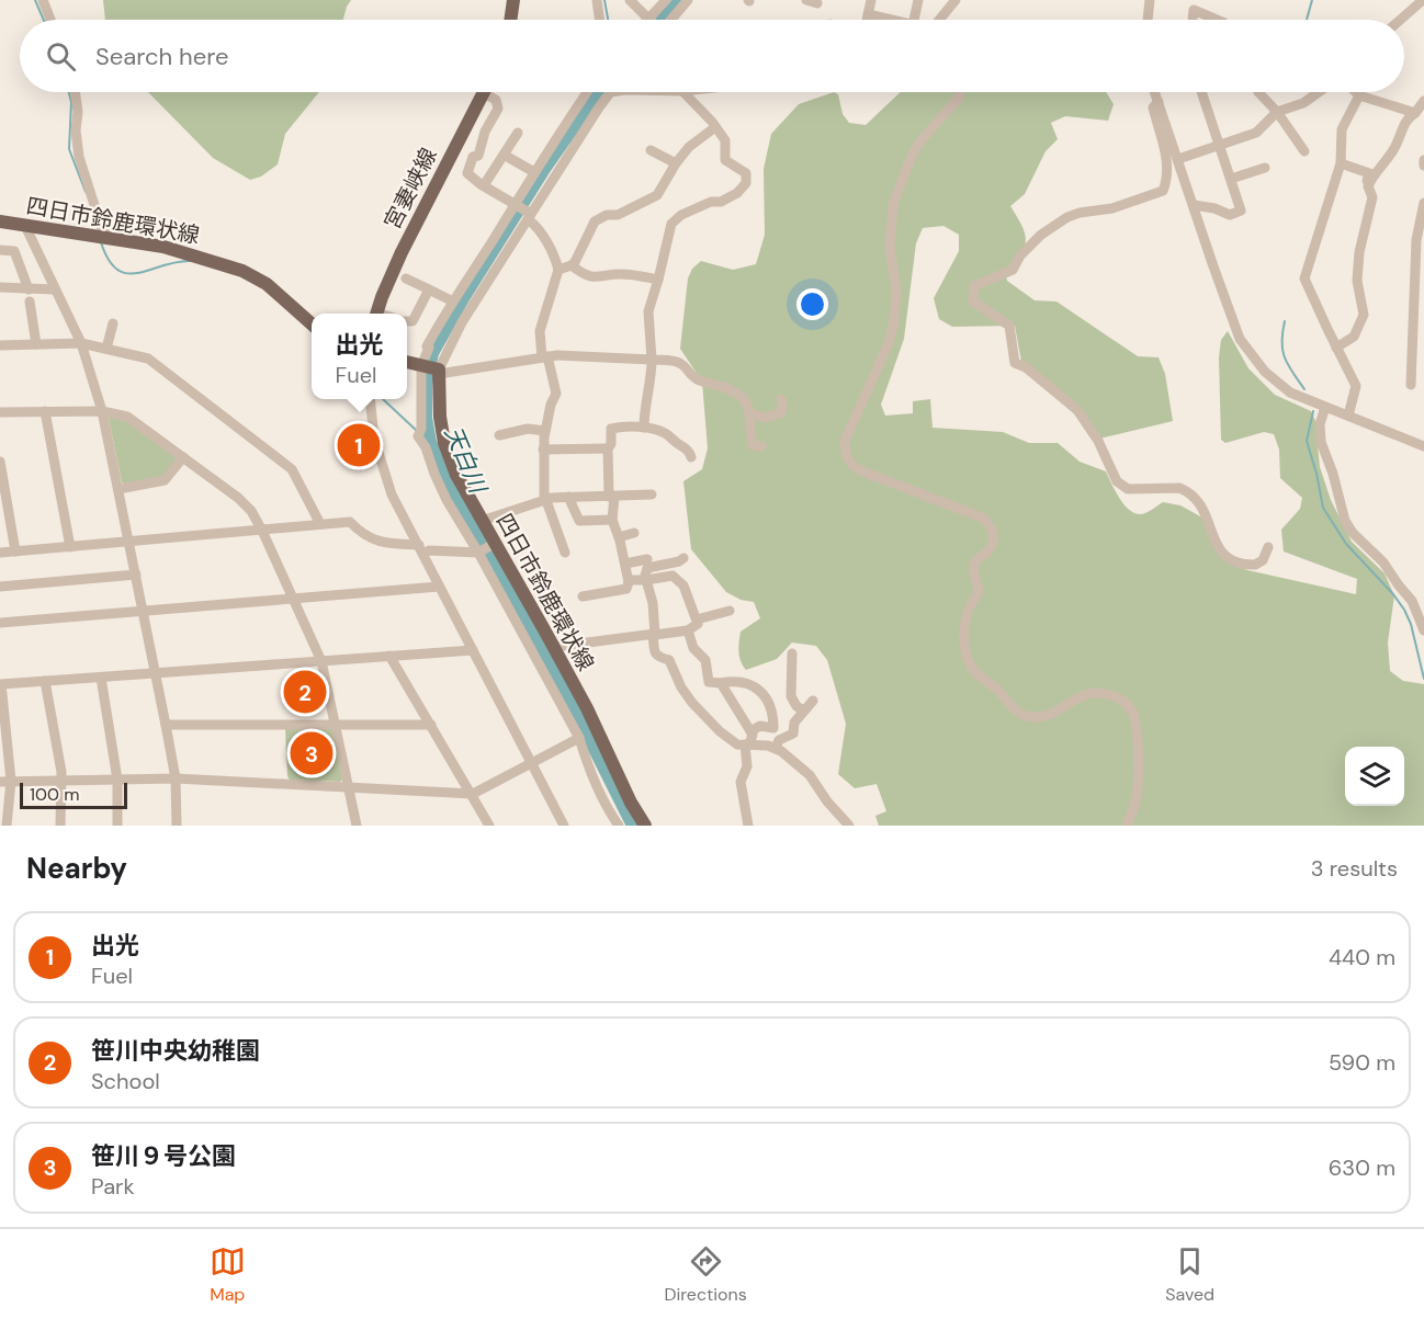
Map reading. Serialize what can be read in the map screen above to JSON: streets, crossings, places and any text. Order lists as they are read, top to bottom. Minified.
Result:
{"streets":{"main road":["宮妻峡線","四日市鈴鹿環状線"]},"water":["天白川"],"scale_bar":"100 m","page":{"search":"Search here","popup":["出光","Fuel"],"pins":["1","2","3"],"scale":"100 m","heading":["Nearby","3 results"],"list":[{"mark":"1","name":"出光","note":"Fuel","value":"440 m"},{"mark":"2","name":"笹川中央幼稚園","note":"School","value":"590 m"},{"mark":"3","name":"笹川９号公園","note":"Park","value":"630 m"}],"nav":["Map","Directions","Saved"]}}
